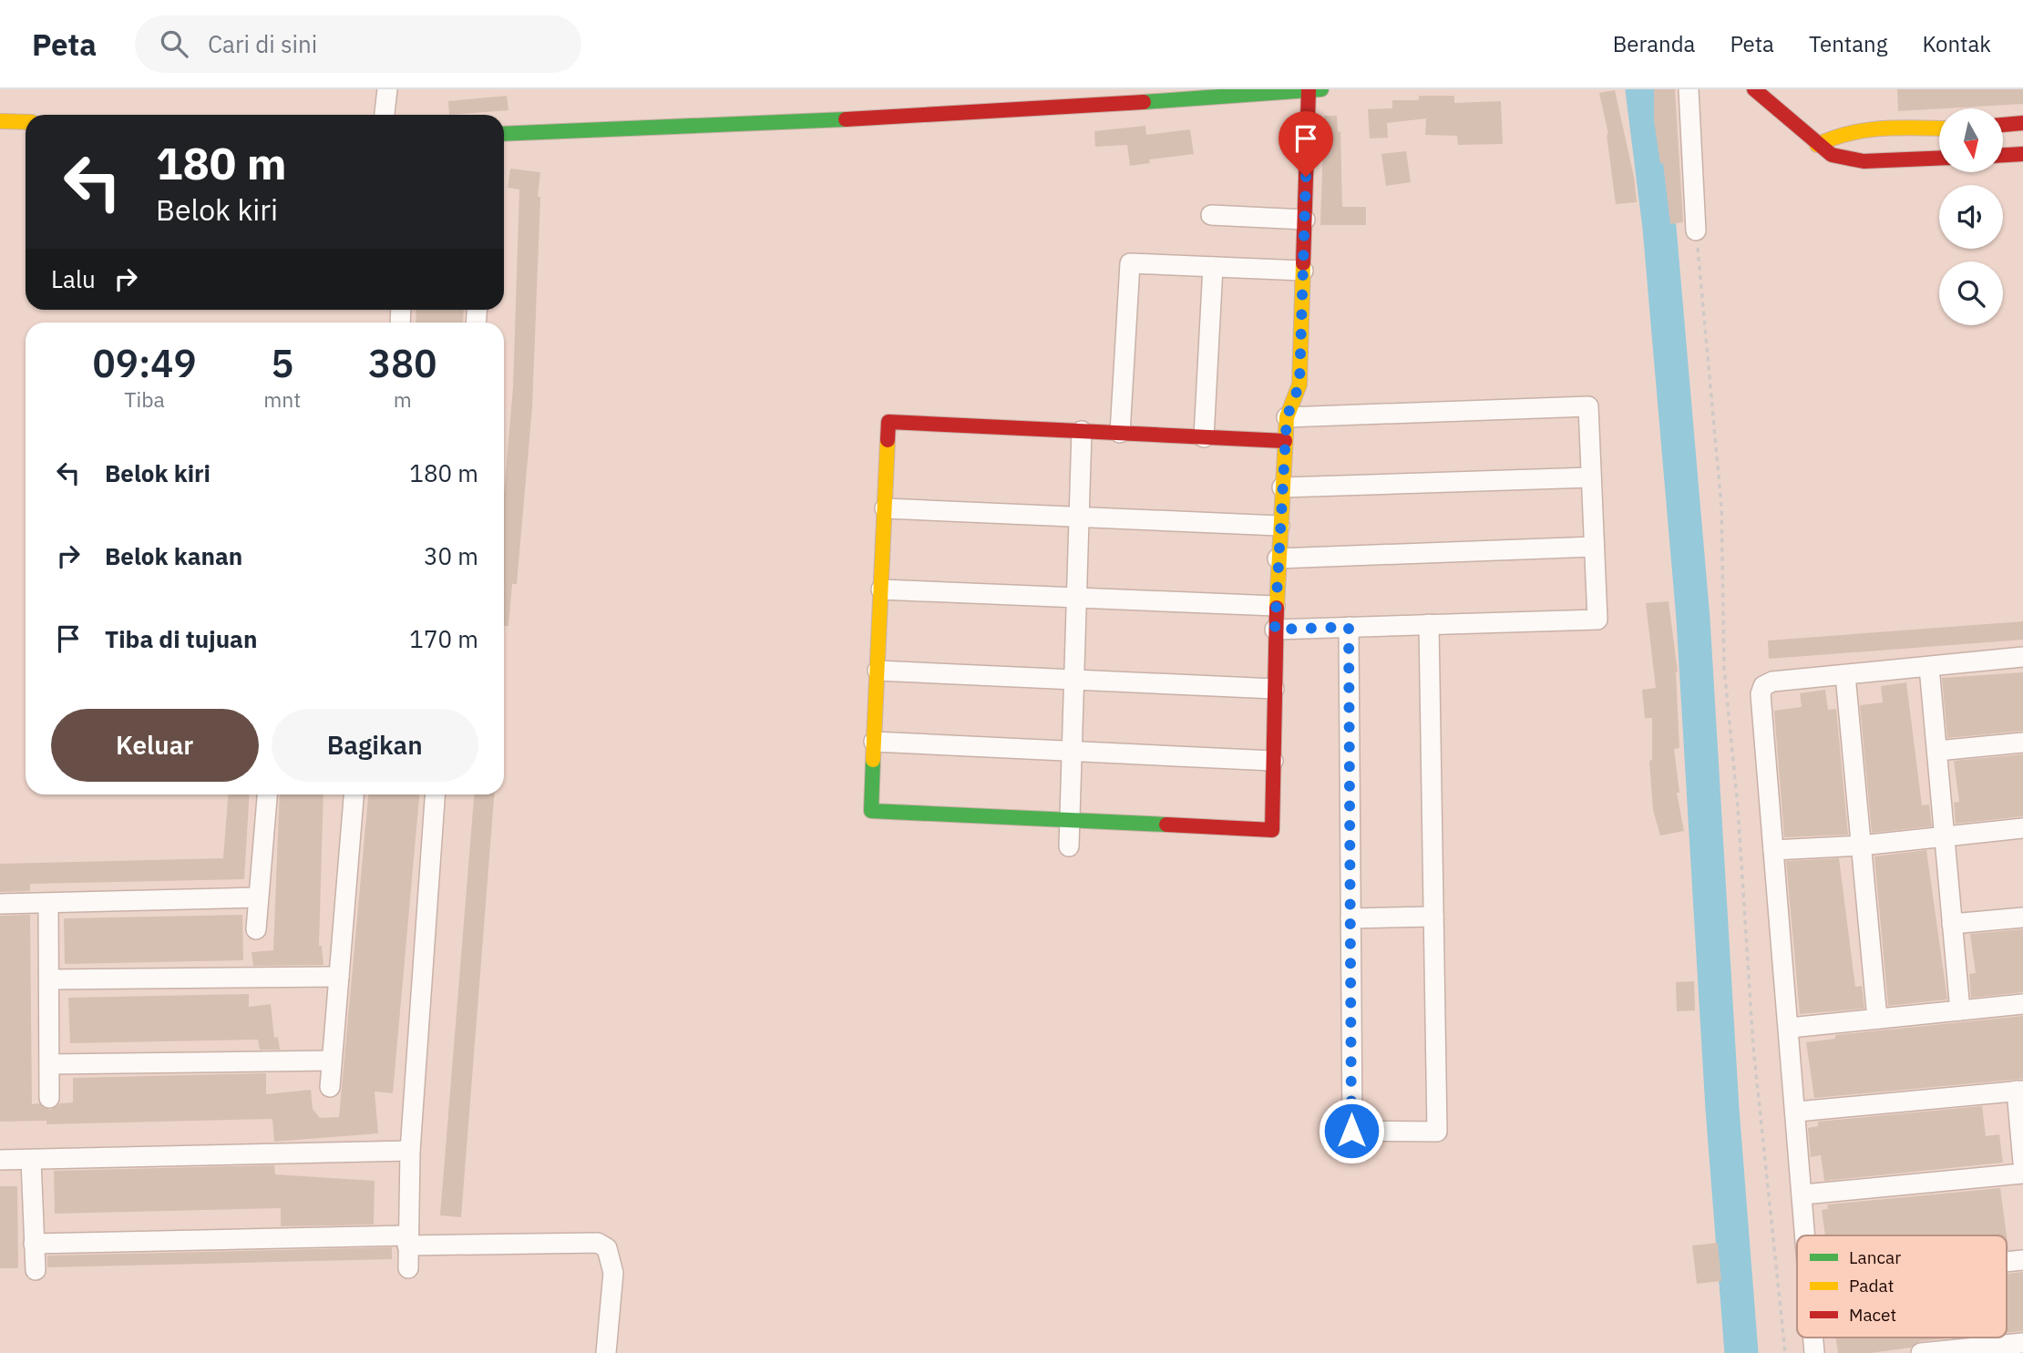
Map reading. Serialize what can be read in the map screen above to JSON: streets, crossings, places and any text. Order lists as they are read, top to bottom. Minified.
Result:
{"legend":["Lancar","Padat","Macet"],"north":"bottom","page":{"header":"Peta","search":"Cari di sini","nav":["Beranda","Peta","Tentang","Kontak"],"turn":["180 m","Belok kiri"],"then":"Lalu","eta":["09:49","Tiba","5","mnt","380","m"],"list":[{"name":"Belok kiri","value":"180 m"},{"name":"Belok kanan","value":"30 m"},{"name":"Tiba di tujuan","value":"170 m"}],"buttons":["Keluar","Bagikan"]}}
